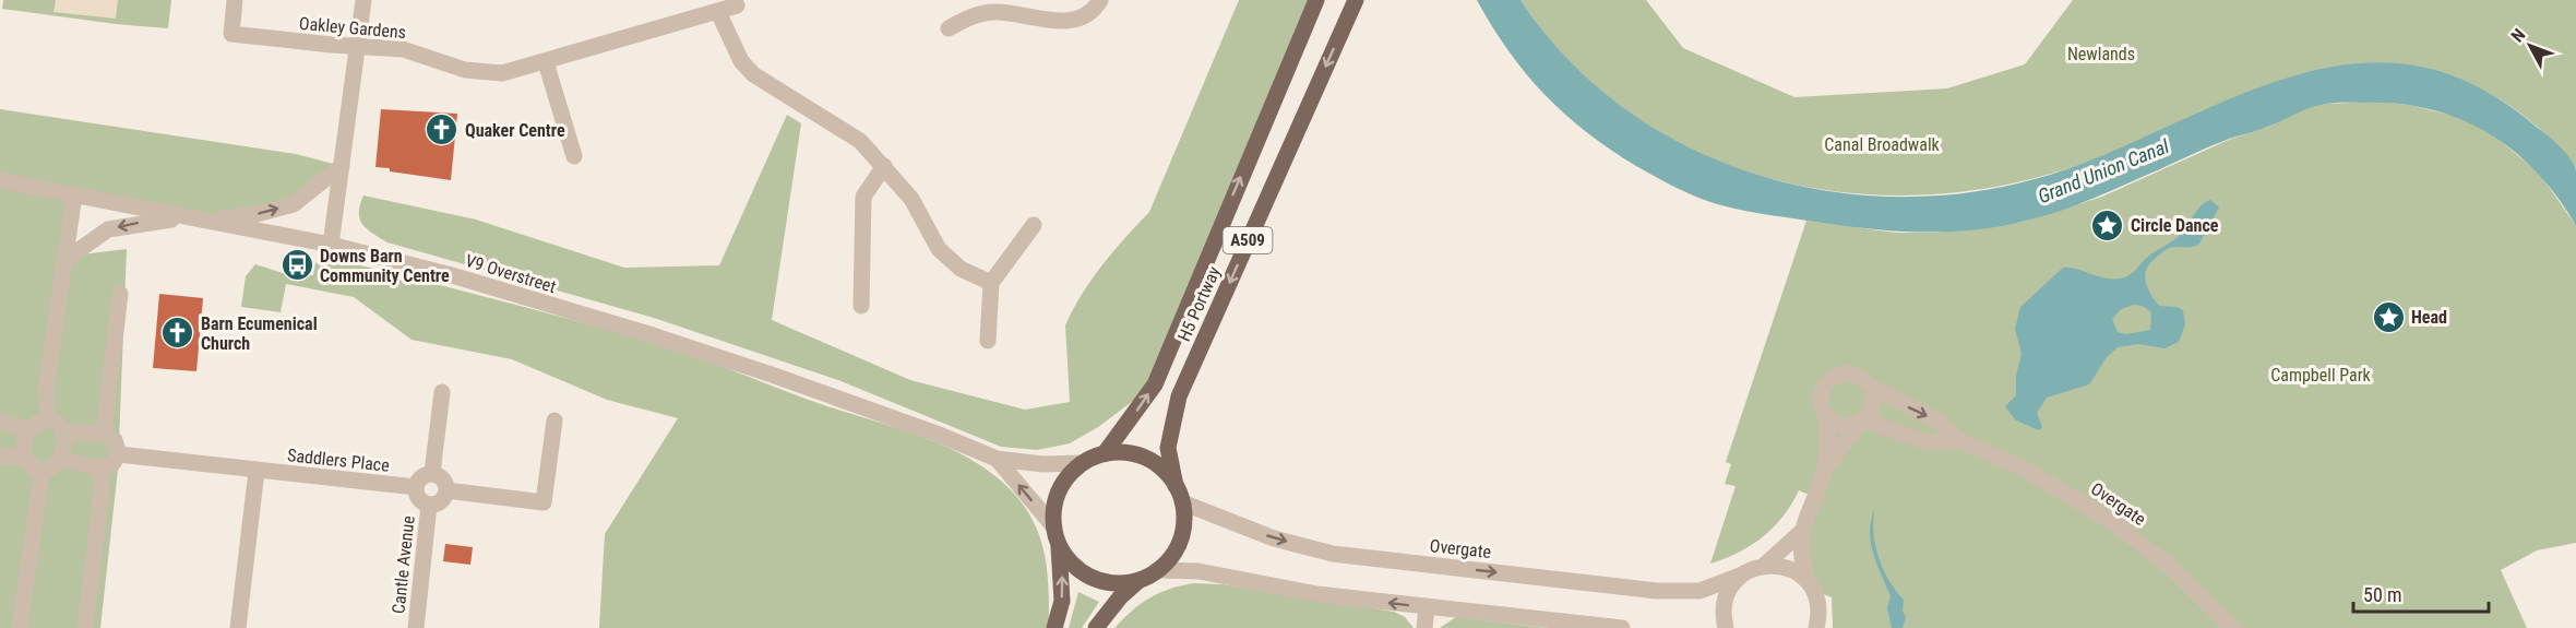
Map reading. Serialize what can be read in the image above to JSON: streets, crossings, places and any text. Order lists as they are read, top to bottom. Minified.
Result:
{"streets":{"main road":["A509","H5 Portway"],"street":["Oakley Gardens","V9 Overstreet","Saddlers Place","Overgate","Cantle Avenue"]},"crossings":[["A509","V9 Overstreet"],["A509","H5 Portway"],["A509","Overgate"],["V9 Overstreet","H5 Portway"],["V9 Overstreet","Overgate"],["H5 Portway","Overgate"],["Saddlers Place","Cantle Avenue"]],"water":["Grand Union Canal"],"parks":["Newlands","Canal Broadwalk","Campbell Park"],"places":{"church":["Quaker Centre","Barn Ecumenical Church"],"place":["Circle Dance","Head"],"bus stop":["Downs Barn Community Centre"]},"scale_bar":"50 m","north":"top left"}
